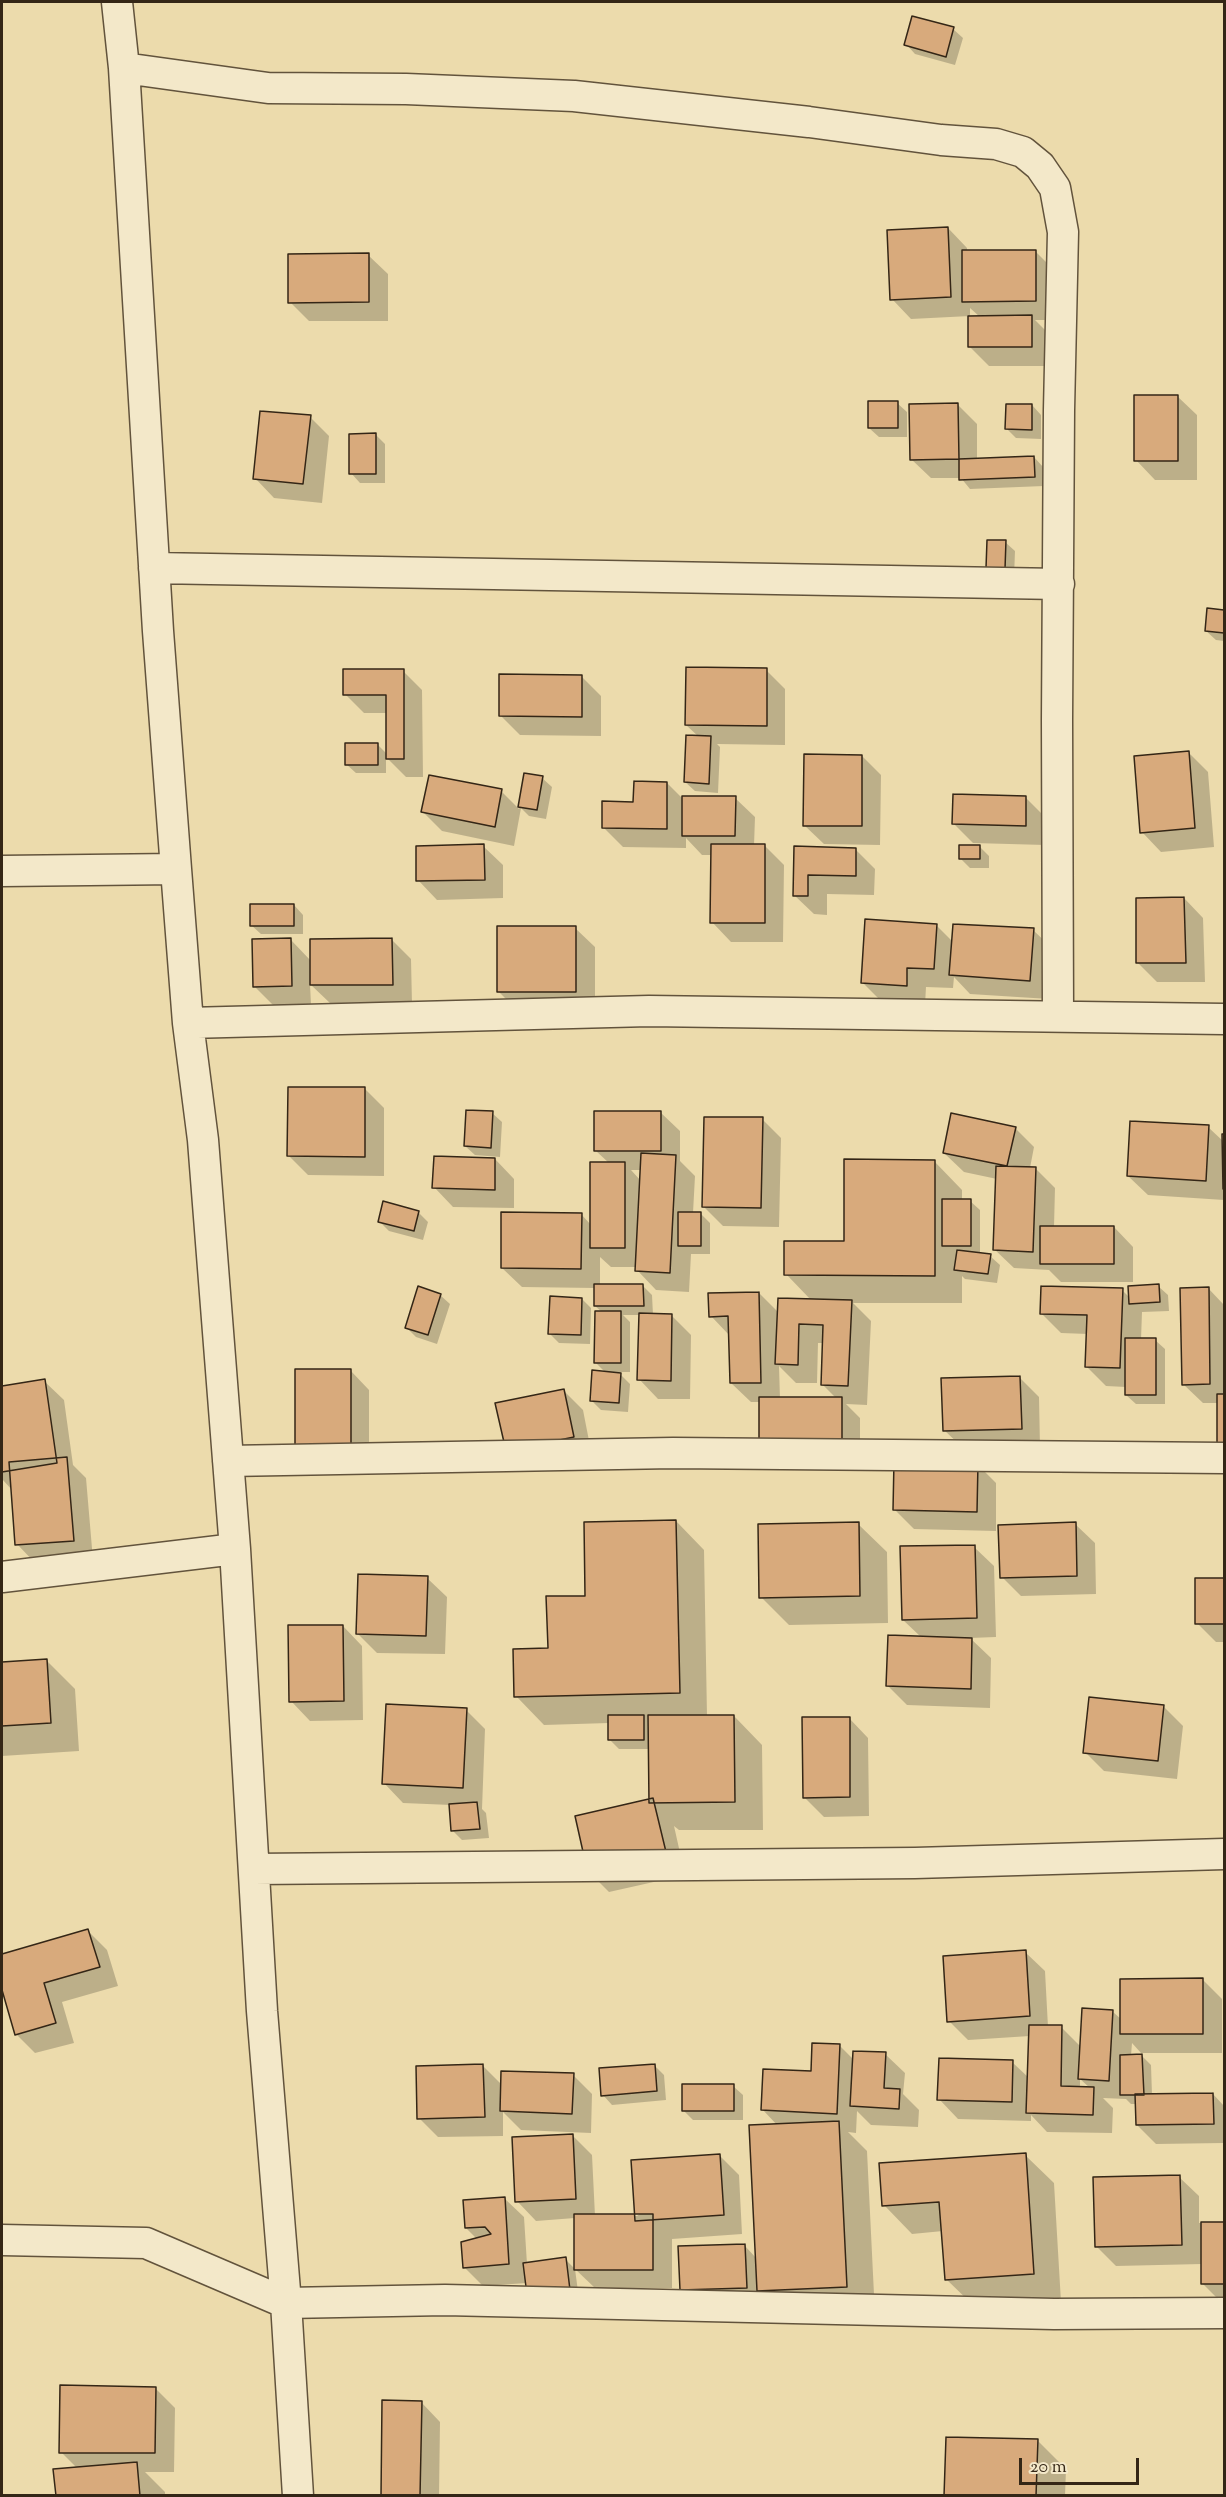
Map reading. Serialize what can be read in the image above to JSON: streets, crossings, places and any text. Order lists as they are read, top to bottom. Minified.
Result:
{"scale_bar":"20 m"}
